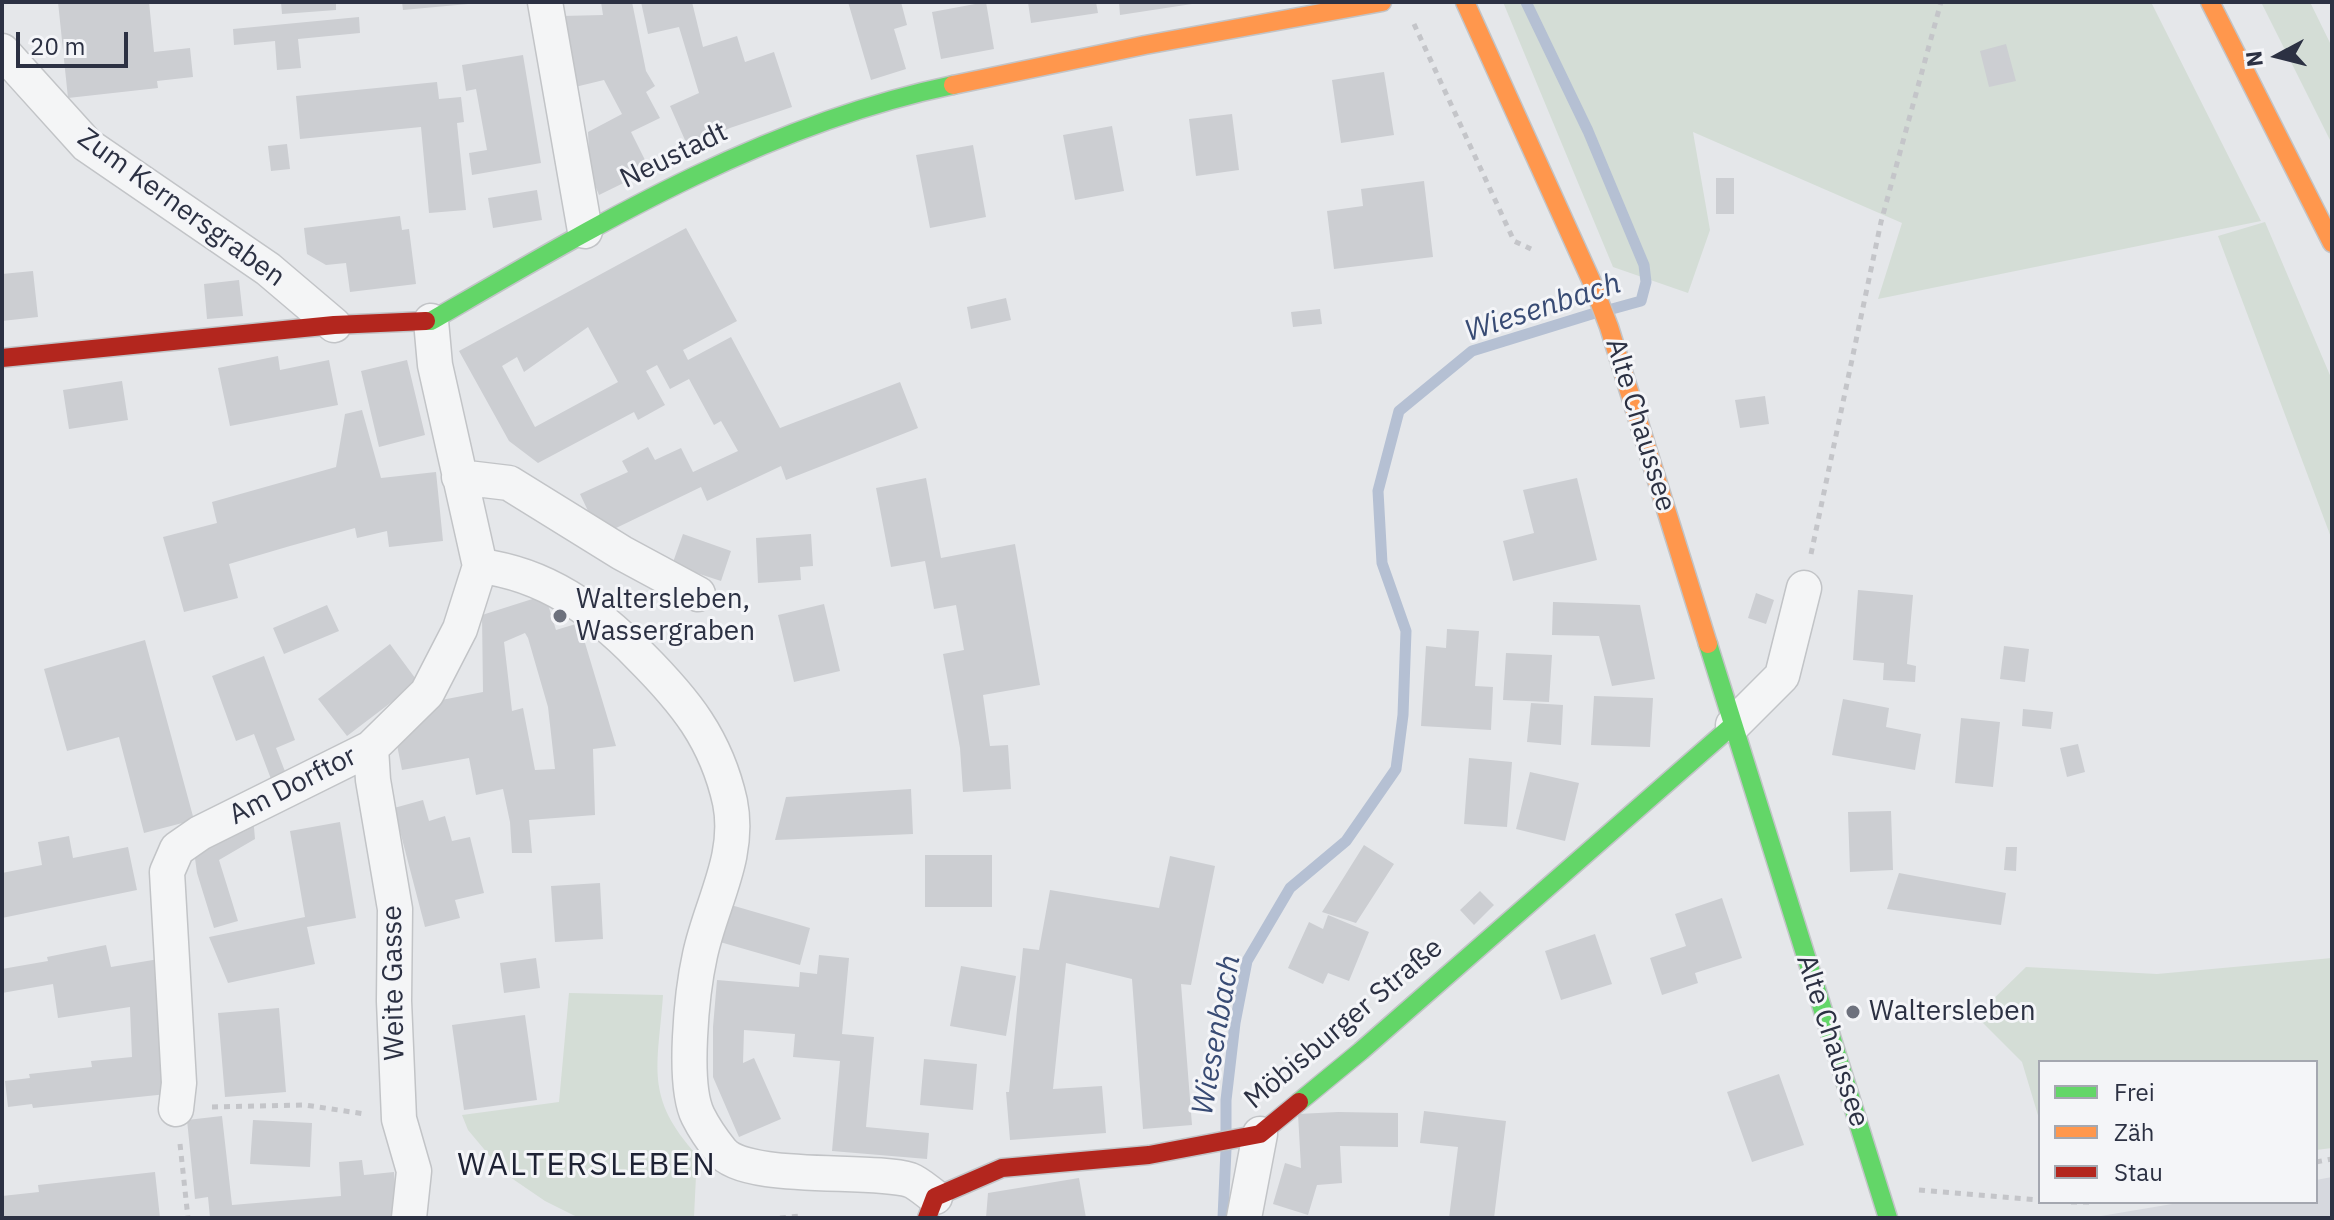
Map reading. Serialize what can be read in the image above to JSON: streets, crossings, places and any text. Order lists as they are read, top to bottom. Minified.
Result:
{"streets":{"street":["Neustadt","Zum Kernersgraben","Alte Chaussee","Am Dorftor","Weite Gasse","Möbisburger Straße"]},"crossings":[["Neustadt","Zum Kernersgraben"],["Alte Chaussee","Möbisburger Straße"],["Am Dorftor","Weite Gasse"]],"districts":["WALTERSLEBEN"],"water":["Wiesenbach"],"places":["Waltersleben, Wassergraben","Waltersleben"],"legend":["Frei","Zäh","Stau"],"scale_bar":"20 m","north":"left"}
